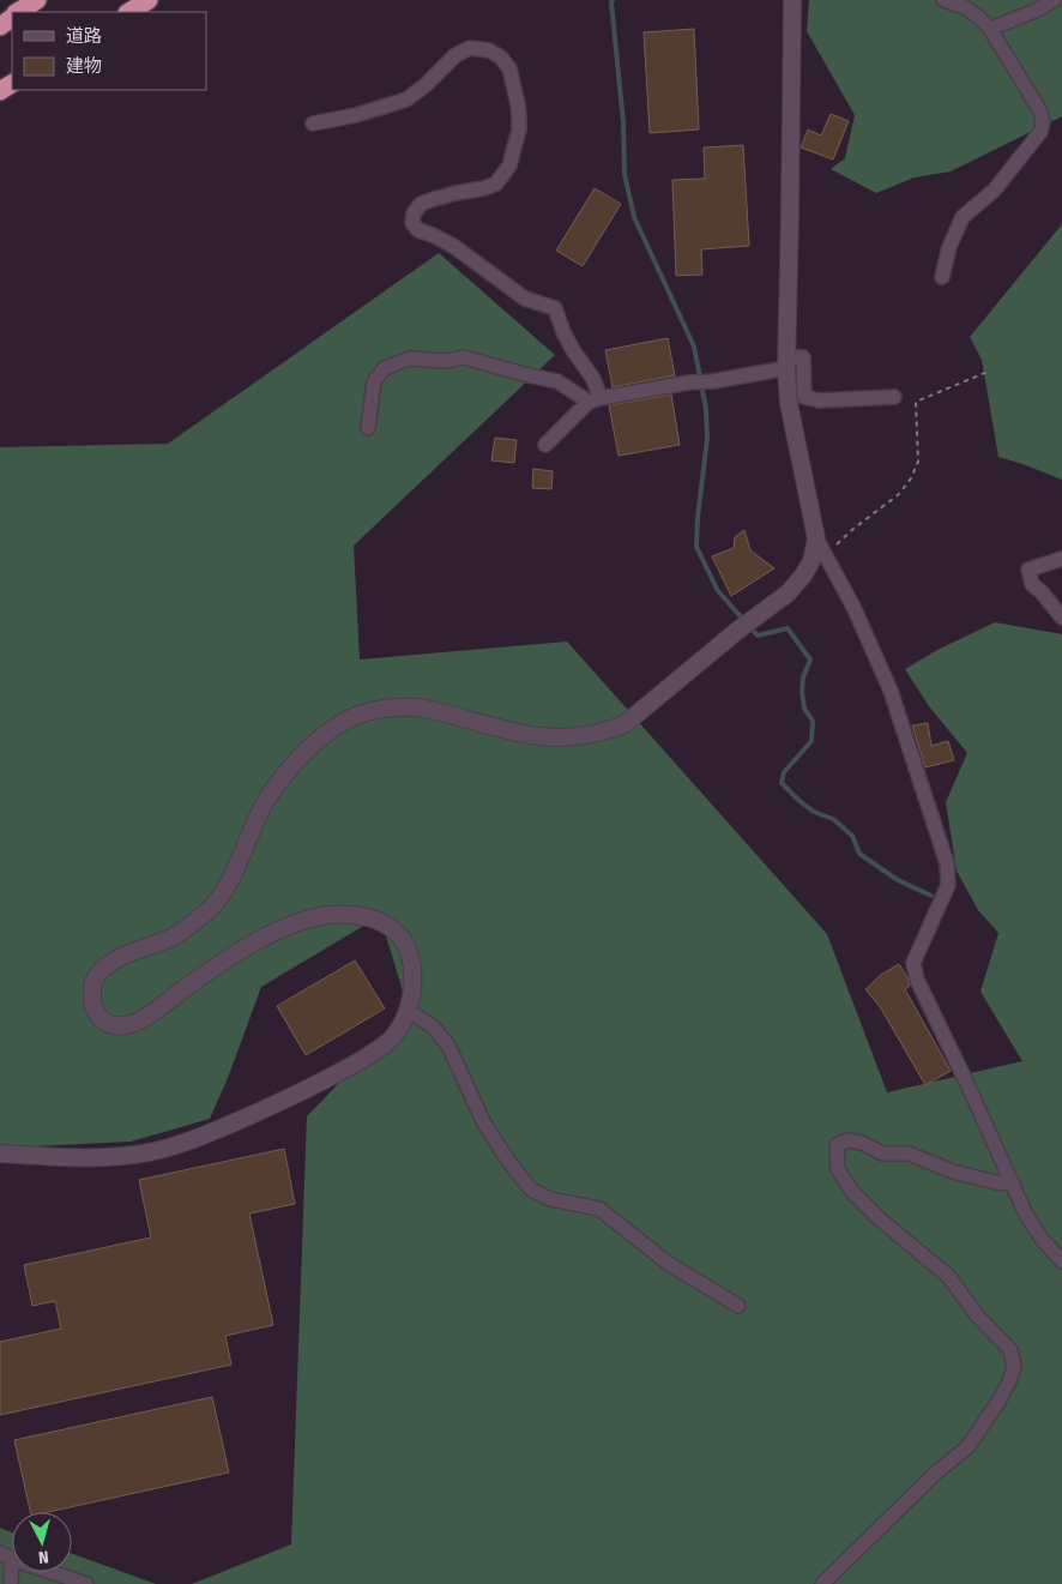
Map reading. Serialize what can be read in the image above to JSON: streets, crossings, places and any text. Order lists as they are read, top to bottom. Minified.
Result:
{"legend":["道路","建物"],"north":"bottom"}
